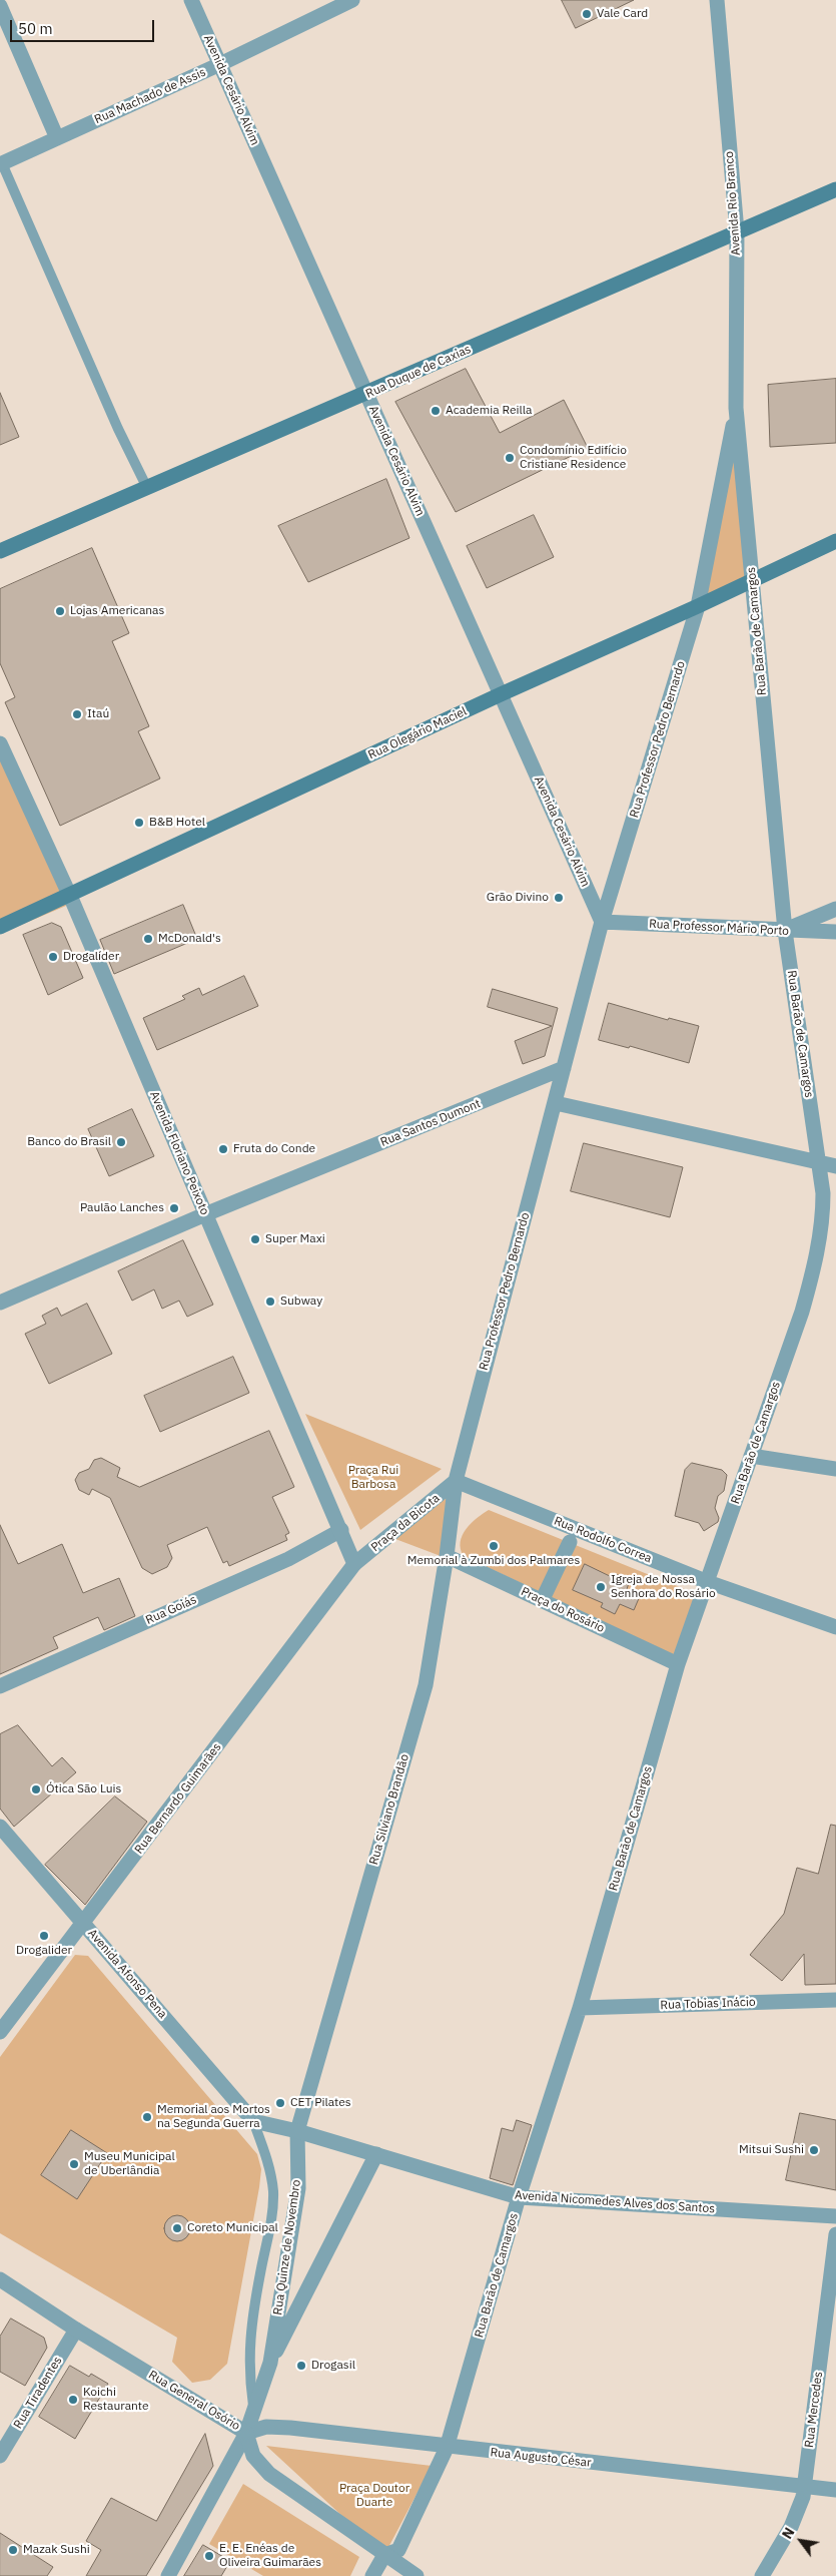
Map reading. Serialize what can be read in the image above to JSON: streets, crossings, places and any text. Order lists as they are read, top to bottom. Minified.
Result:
{"streets":{"main road":["Rua Duque de Caxias","Rua Olegário Maciel"],"street":["Avenida Cesário Alvim","Rua Machado de Assis","Avenida Rio Branco","Rua Barão de Camargos","Rua Professor Pedro Bernardo","Rua Professor Mário Porto","Rua Santos Dumont","Avenida Floriano Peixoto","Praça da Bicota","Rua Rodolfo Correa","Rua Goiás","Praça do Rosário","Rua Bernardo Guimarães","Rua Silviano Brandão","Avenida Afonso Pena","Rua Tobias Inácio","Avenida Nicomedes Alves dos Santos","Rua Quinze de Novembro","Rua Tiradentes","Rua General Osório","Rua Mercedes","Rua Augusto César"]},"crossings":[["Avenida Cesário Alvim","Rua Machado de Assis"],["Avenida Cesário Alvim","Rua Duque de Caxias"],["Avenida Cesário Alvim","Rua Olegário Maciel"],["Avenida Cesário Alvim","Rua Professor Pedro Bernardo"],["Avenida Cesário Alvim","Rua Professor Mário Porto"],["Avenida Rio Branco","Rua Duque de Caxias"],["Avenida Rio Branco","Rua Barão de Camargos"],["Avenida Rio Branco","Rua Professor Pedro Bernardo"],["Rua Barão de Camargos","Rua Olegário Maciel"],["Rua Barão de Camargos","Rua Professor Pedro Bernardo"],["Rua Barão de Camargos","Rua Professor Mário Porto"],["Rua Barão de Camargos","Rua Rodolfo Correa"],["Rua Barão de Camargos","Praça do Rosário"],["Rua Barão de Camargos","Rua Tobias Inácio"],["Rua Barão de Camargos","Avenida Nicomedes Alves dos Santos"],["Rua Barão de Camargos","Rua Augusto César"],["Rua Olegário Maciel","Rua Professor Pedro Bernardo"],["Rua Olegário Maciel","Avenida Floriano Peixoto"],["Rua Professor Pedro Bernardo","Rua Professor Mário Porto"],["Rua Professor Pedro Bernardo","Rua Santos Dumont"],["Rua Professor Pedro Bernardo","Praça da Bicota"],["Rua Professor Pedro Bernardo","Rua Rodolfo Correa"],["Rua Professor Pedro Bernardo","Rua Silviano Brandão"],["Rua Santos Dumont","Avenida Floriano Peixoto"],["Avenida Floriano Peixoto","Praça da Bicota"],["Avenida Floriano Peixoto","Rua Goiás"],["Avenida Floriano Peixoto","Rua Bernardo Guimarães"],["Praça da Bicota","Rua Rodolfo Correa"],["Praça da Bicota","Rua Bernardo Guimarães"],["Praça da Bicota","Rua Silviano Brandão"],["Rua Rodolfo Correa","Rua Silviano Brandão"],["Praça do Rosário","Rua Silviano Brandão"],["Rua Bernardo Guimarães","Avenida Afonso Pena"],["Rua Silviano Brandão","Avenida Nicomedes Alves dos Santos"],["Rua Silviano Brandão","Rua Quinze de Novembro"],["Avenida Afonso Pena","Avenida Nicomedes Alves dos Santos"],["Avenida Nicomedes Alves dos Santos","Rua Quinze de Novembro"],["Rua Quinze de Novembro","Rua General Osório"],["Rua Quinze de Novembro","Rua Augusto César"],["Rua Tiradentes","Rua General Osório"],["Rua General Osório","Rua Augusto César"],["Rua Mercedes","Rua Augusto César"]],"parks":["Praça Rui Barbosa","Praça Doutor Duarte"],"places":["Vale Card","Academia Reilla","Condomínio Edifício Cristiane Residence","Lojas Americanas","Itaú","B&B Hotel","Grão Divino","McDonald's","Drogalíder","Banco do Brasil","Fruta do Conde","Paulão Lanches","Super Maxi","Subway","Memorial à Zumbi dos Palmares","Igreja de Nossa Senhora do Rosário","Ótica São Luis","Drogalider","CET Pilates","Memorial aos Mortos na Segunda Guerra","Mitsui Sushi","Museu Municipal de Uberlândia","Coreto Municipal","Drogasil","Koichi Restaurante","Mazak Sushi","E. E. Enéas de Oliveira Guimarães"],"scale_bar":"50 m","north":"top left"}
